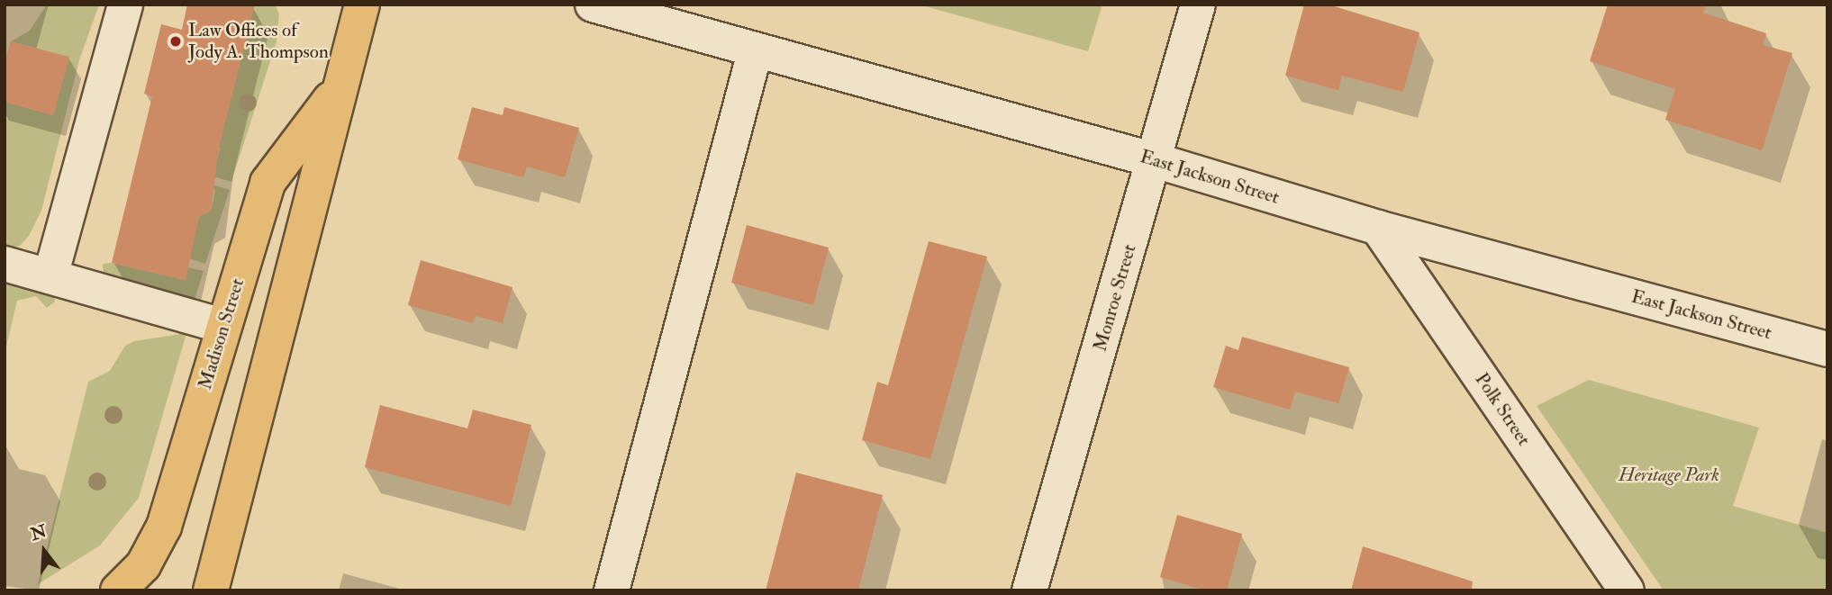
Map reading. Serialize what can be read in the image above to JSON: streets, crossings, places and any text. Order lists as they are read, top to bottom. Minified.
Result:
{"streets":{"main road":["Madison Street"],"street":["East Jackson Street","Monroe Street","Polk Street"]},"crossings":[["East Jackson Street","Monroe Street"],["East Jackson Street","Polk Street"]],"parks":["Heritage Park"],"places":["Law Offices of Jody A. Thompson"],"north":"top"}
